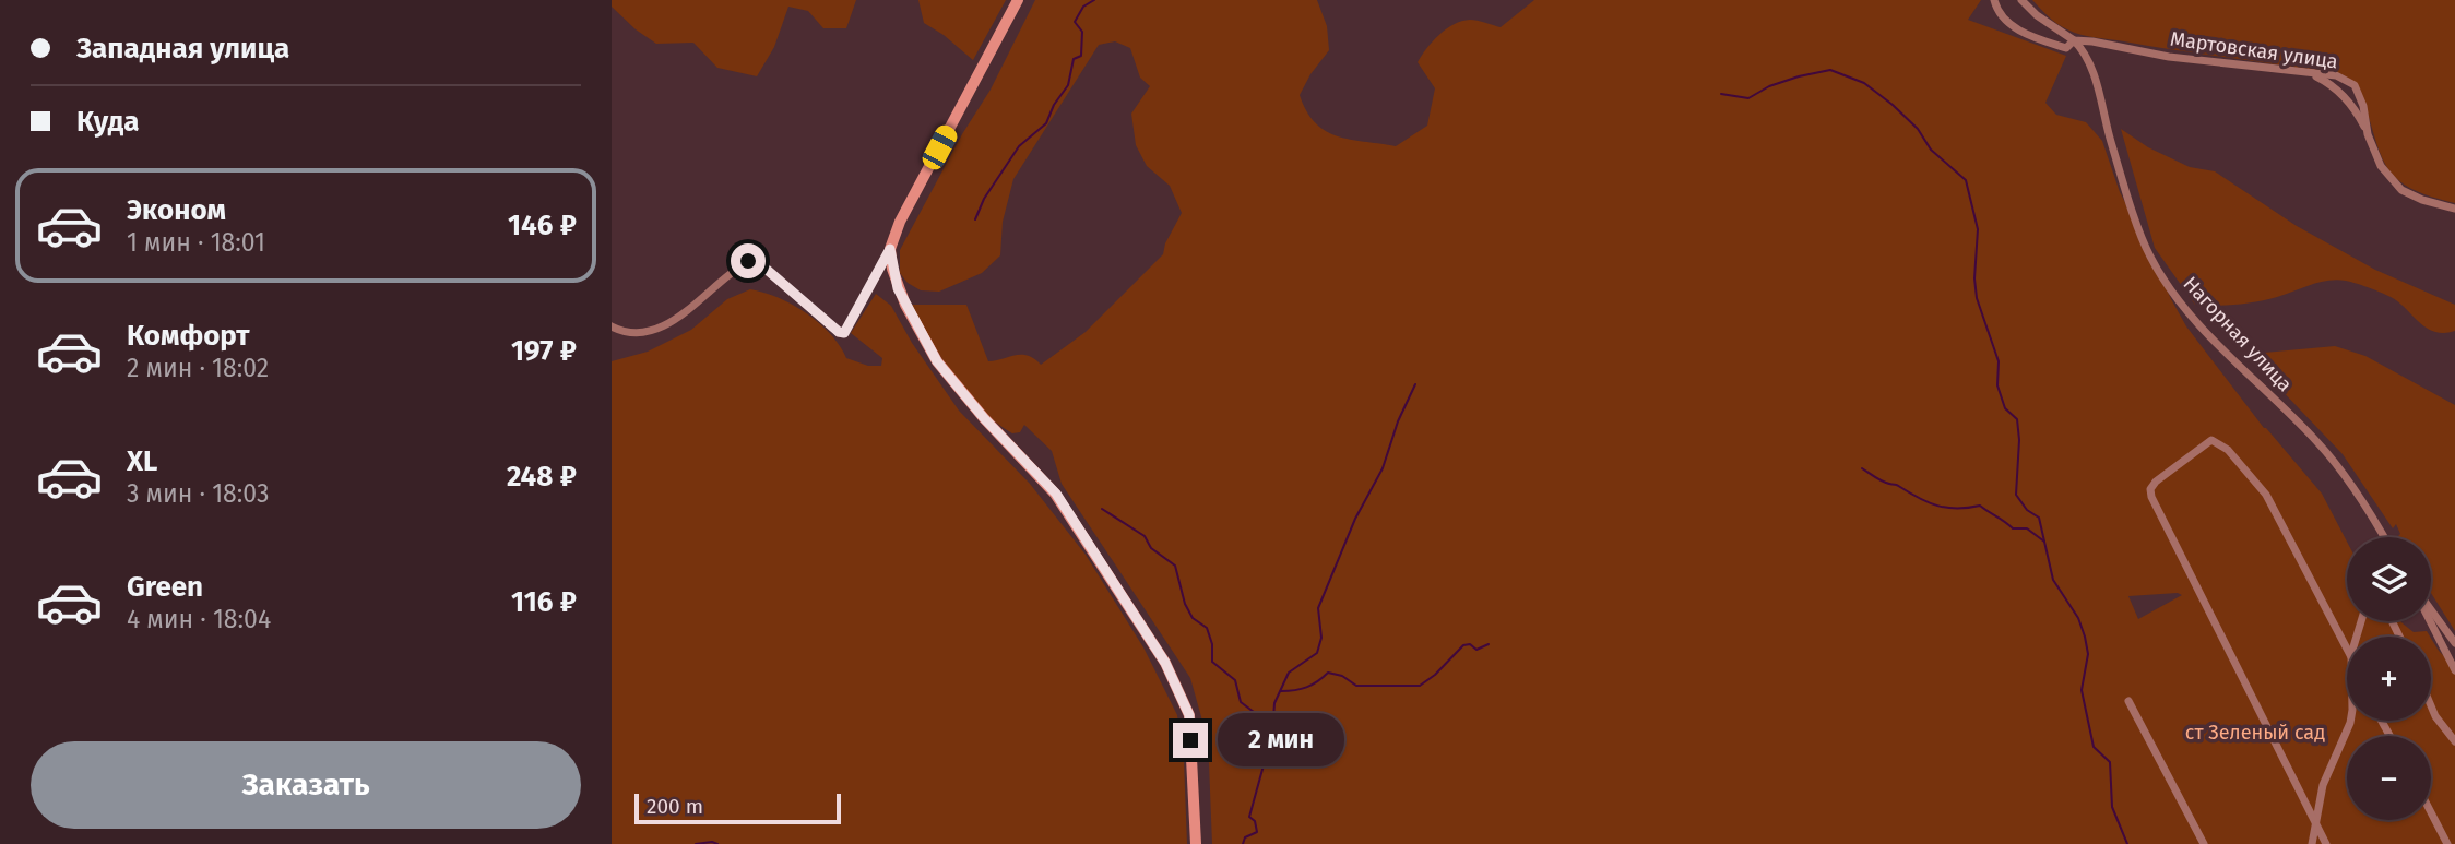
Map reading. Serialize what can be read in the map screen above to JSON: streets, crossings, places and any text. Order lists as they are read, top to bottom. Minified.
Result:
{"streets":{"street":["Мартовская улица","Нагорная улица"]},"crossings":[["Мартовская улица","Нагорная улица"]],"parks":["ст Зеленый сад"],"scale_bar":"200 m","page":{"banner":["Западная улица","Куда"],"list":[{"name":"Эконом","note":"1 мин · 18:01","value":"146 ₽"},{"name":"Комфорт","note":"2 мин · 18:02","value":"197 ₽"},{"name":"XL","note":"3 мин · 18:03","value":"248 ₽"},{"name":"Green","note":"4 мин · 18:04","value":"116 ₽"}],"map_buttons":["+","−"],"bubble":"2 мин","buttons":"Заказать","scale":"200 m"}}
